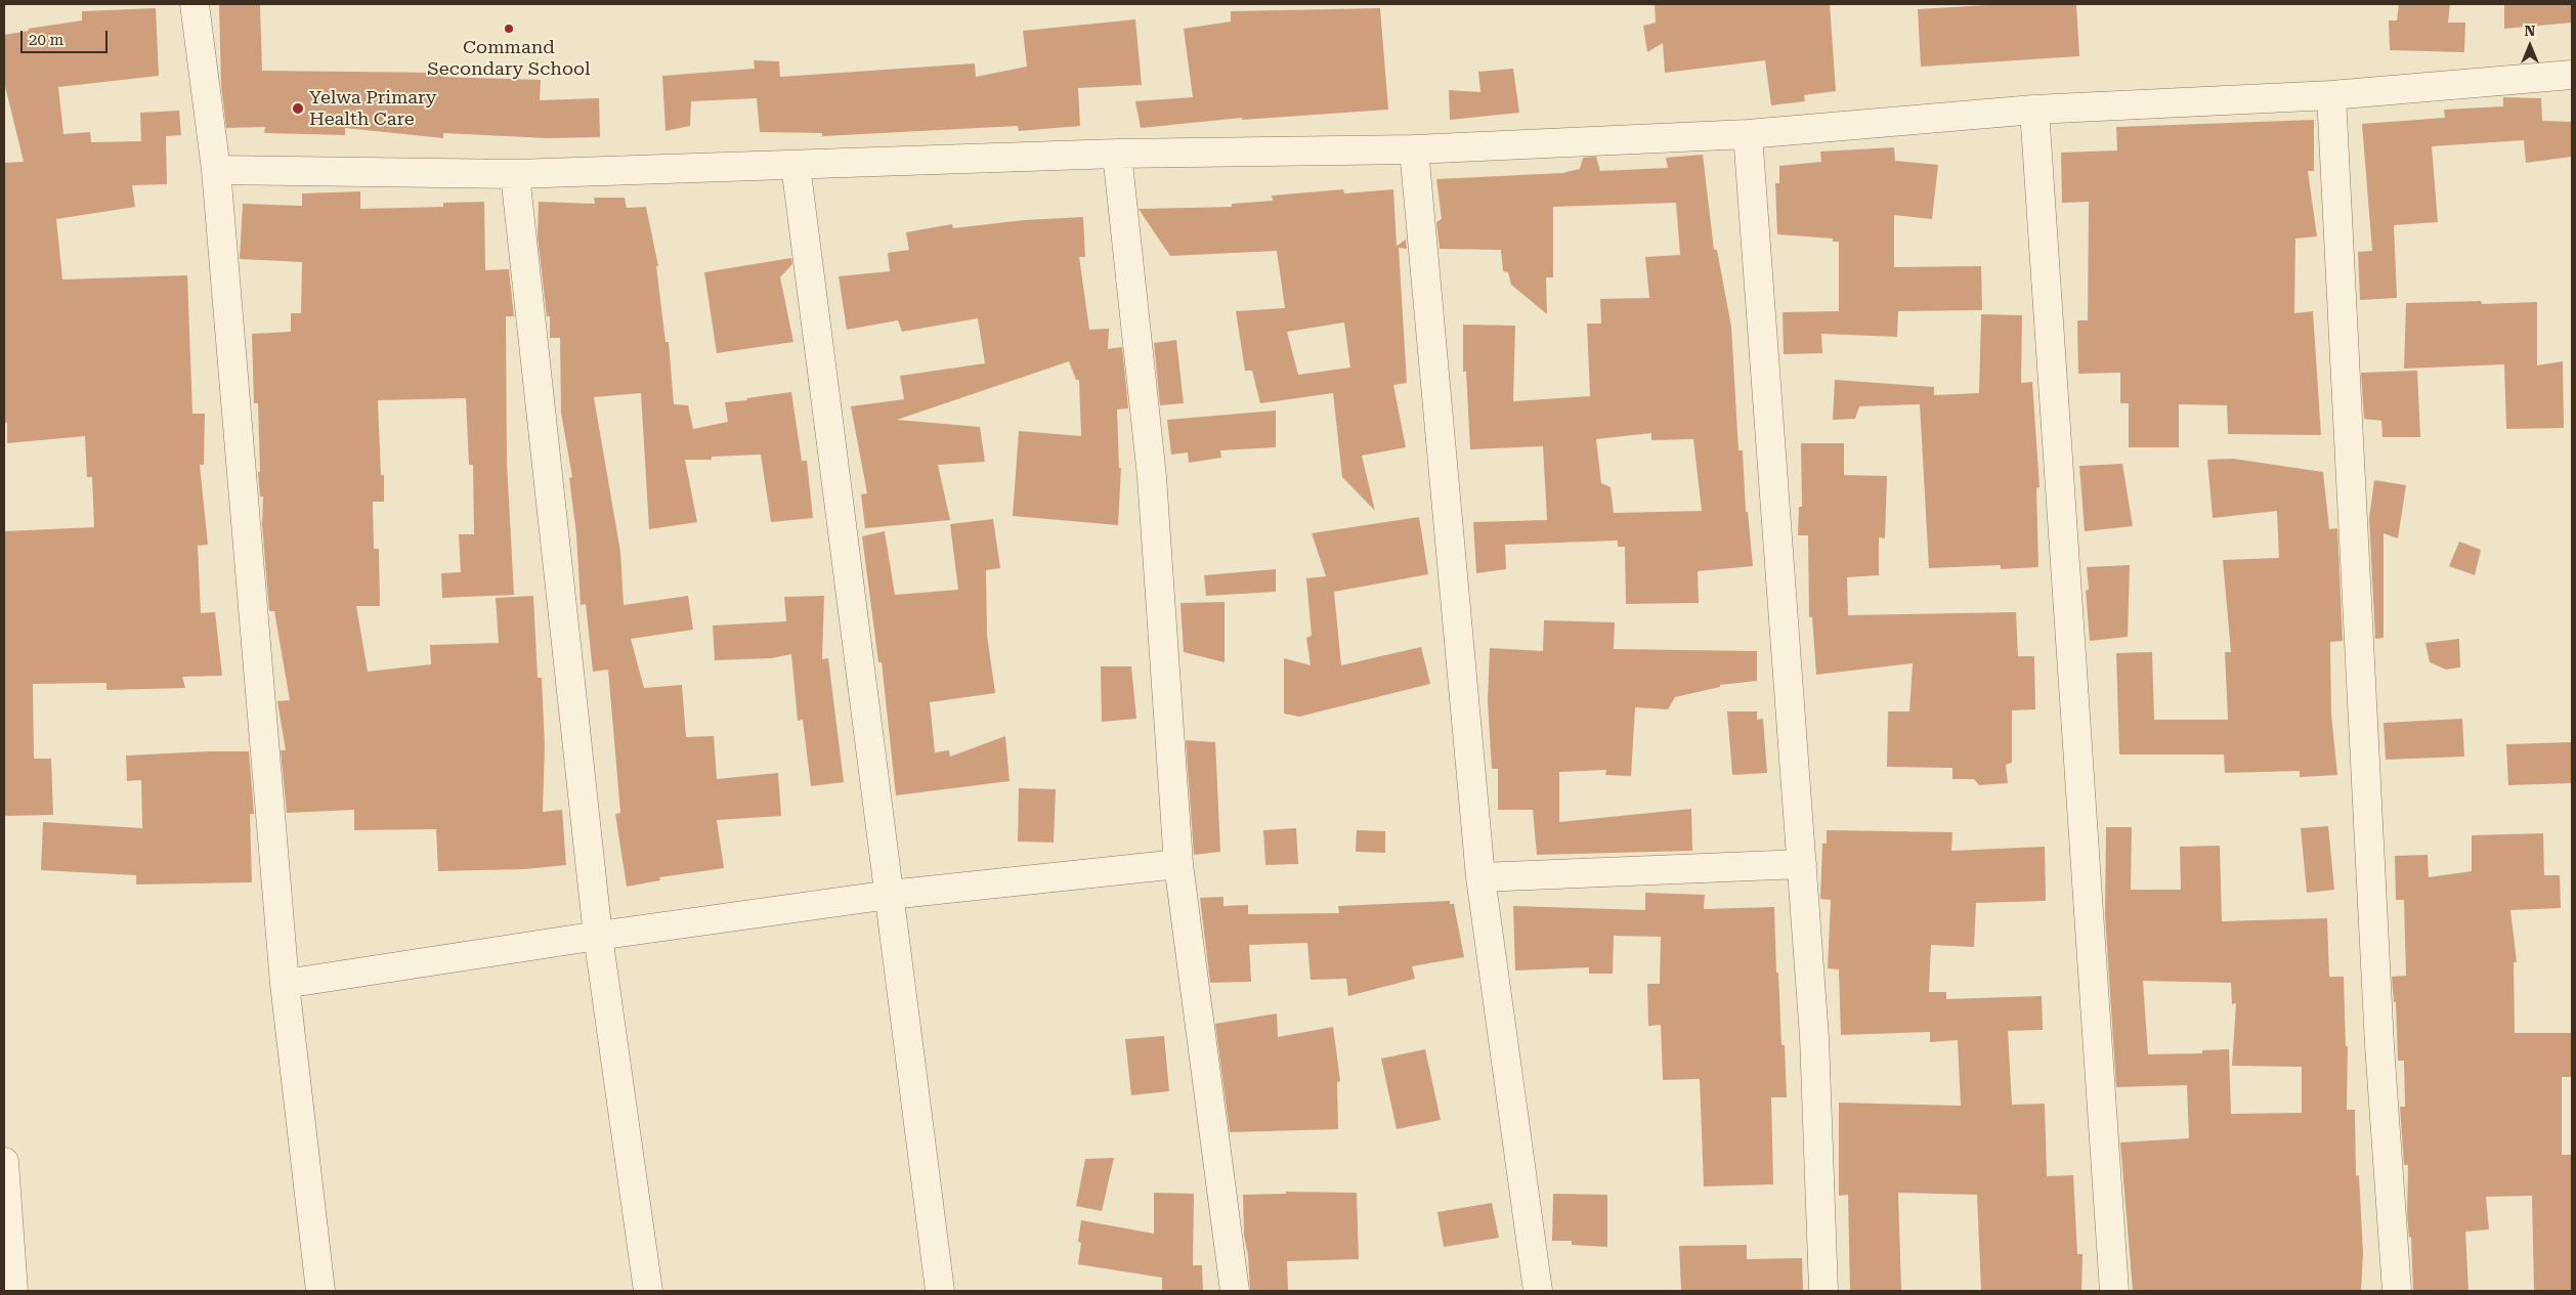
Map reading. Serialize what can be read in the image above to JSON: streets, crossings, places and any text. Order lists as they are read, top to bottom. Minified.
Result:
{"places":["Command Secondary School","Yelwa Primary Health Care"],"scale_bar":"20 m","north":"top"}
